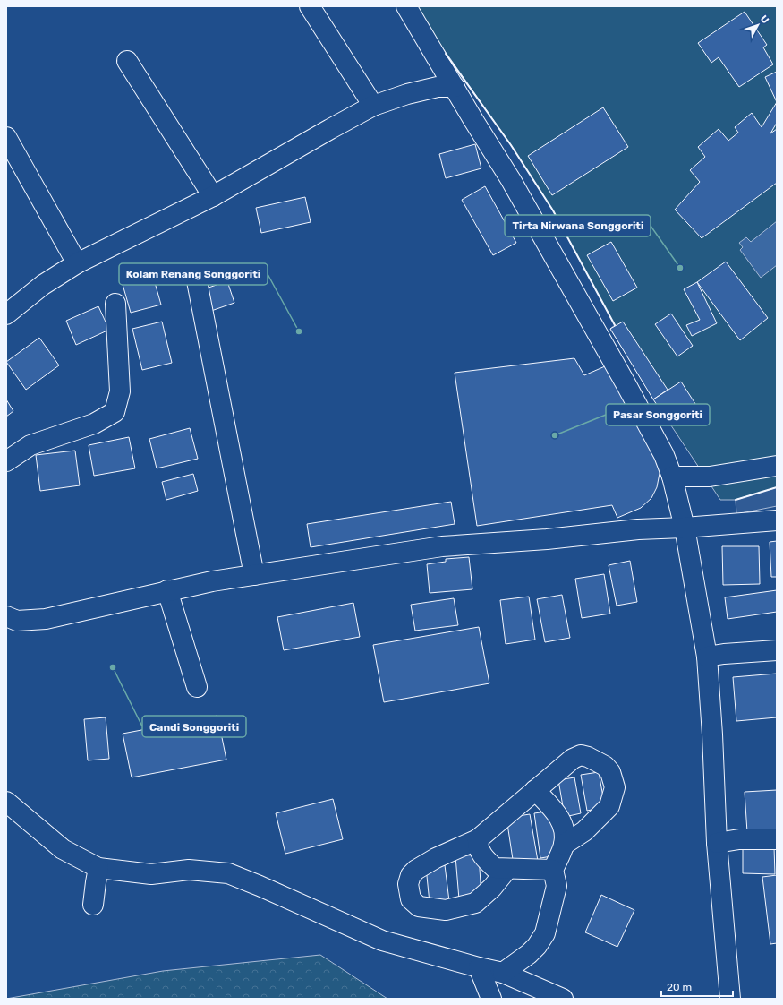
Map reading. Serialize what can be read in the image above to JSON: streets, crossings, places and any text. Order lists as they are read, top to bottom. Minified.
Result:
{"places":["Tirta Nirwana Songgoriti","Kolam Renang Songgoriti","Pasar Songgoriti","Candi Songgoriti"],"scale_bar":"20 m","north":"top right"}
